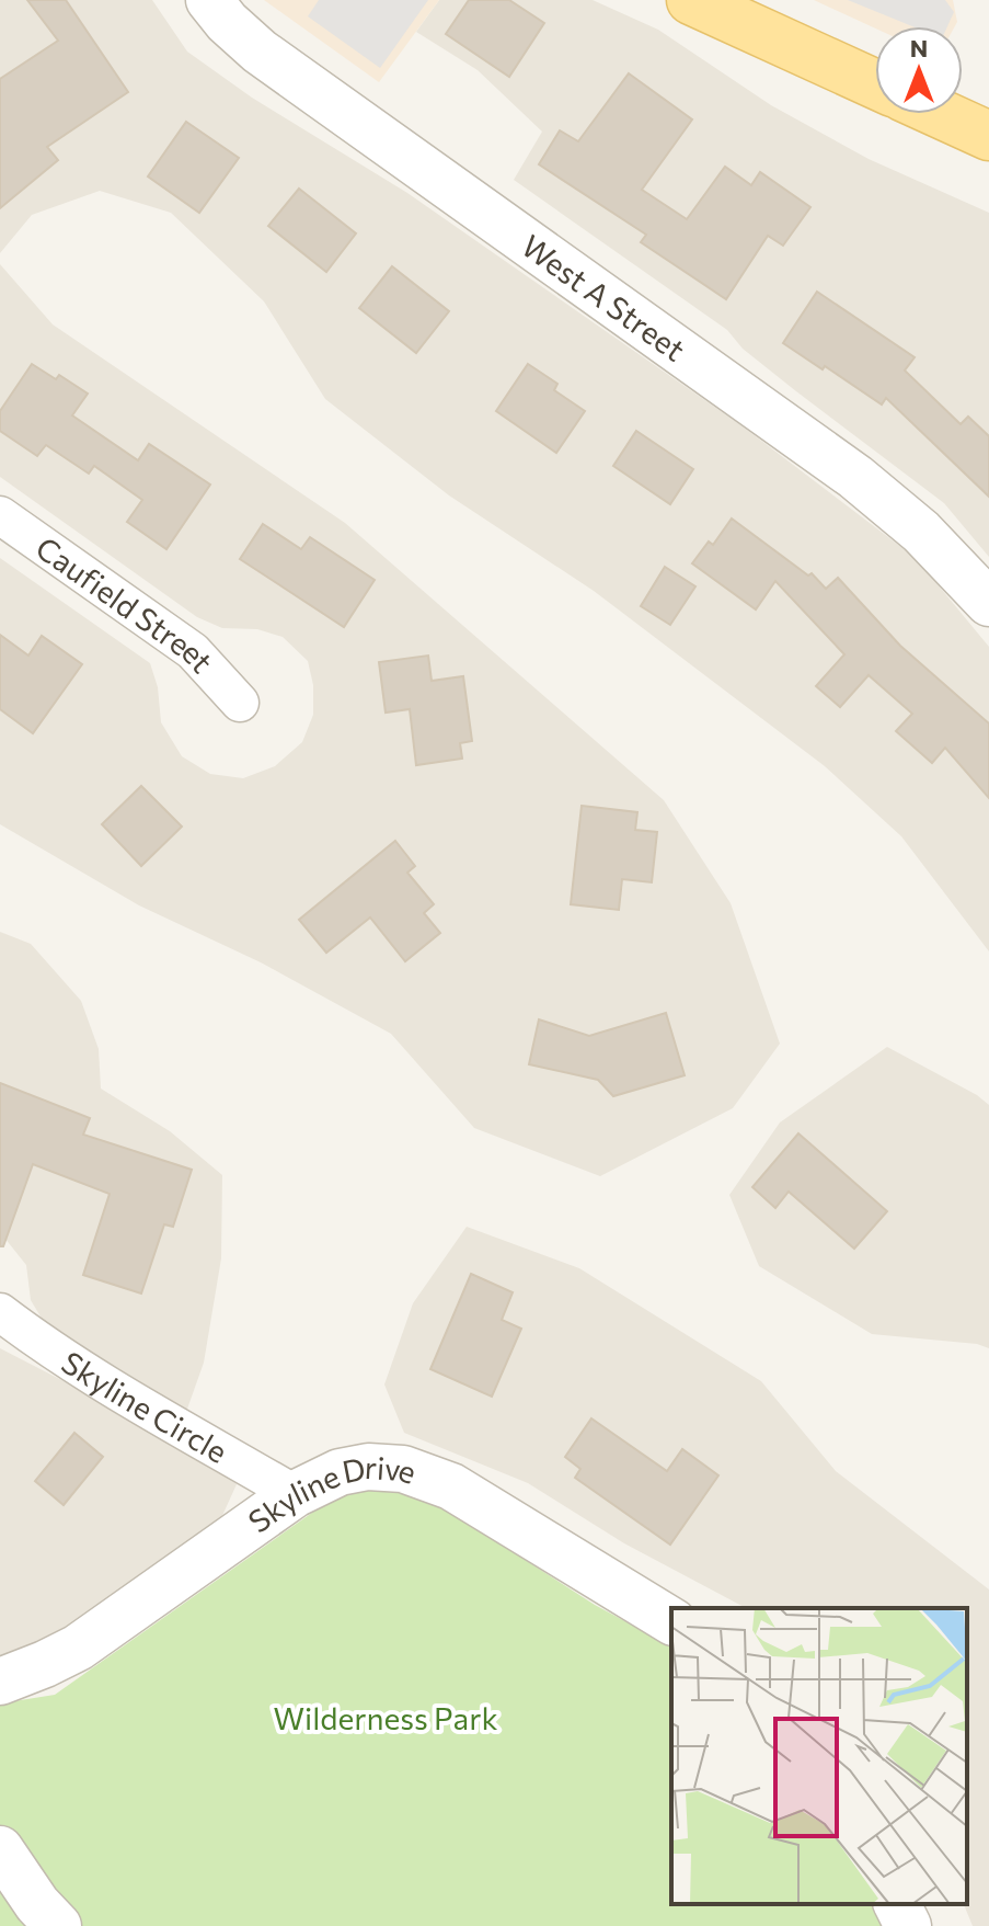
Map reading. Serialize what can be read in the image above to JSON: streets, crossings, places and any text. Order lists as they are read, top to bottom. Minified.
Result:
{"streets":{"street":["West A Street","Caufield Street","Skyline Circle","Skyline Drive"]},"crossings":[["Skyline Circle","Skyline Drive"]],"parks":["Wilderness Park"],"north":"top"}
